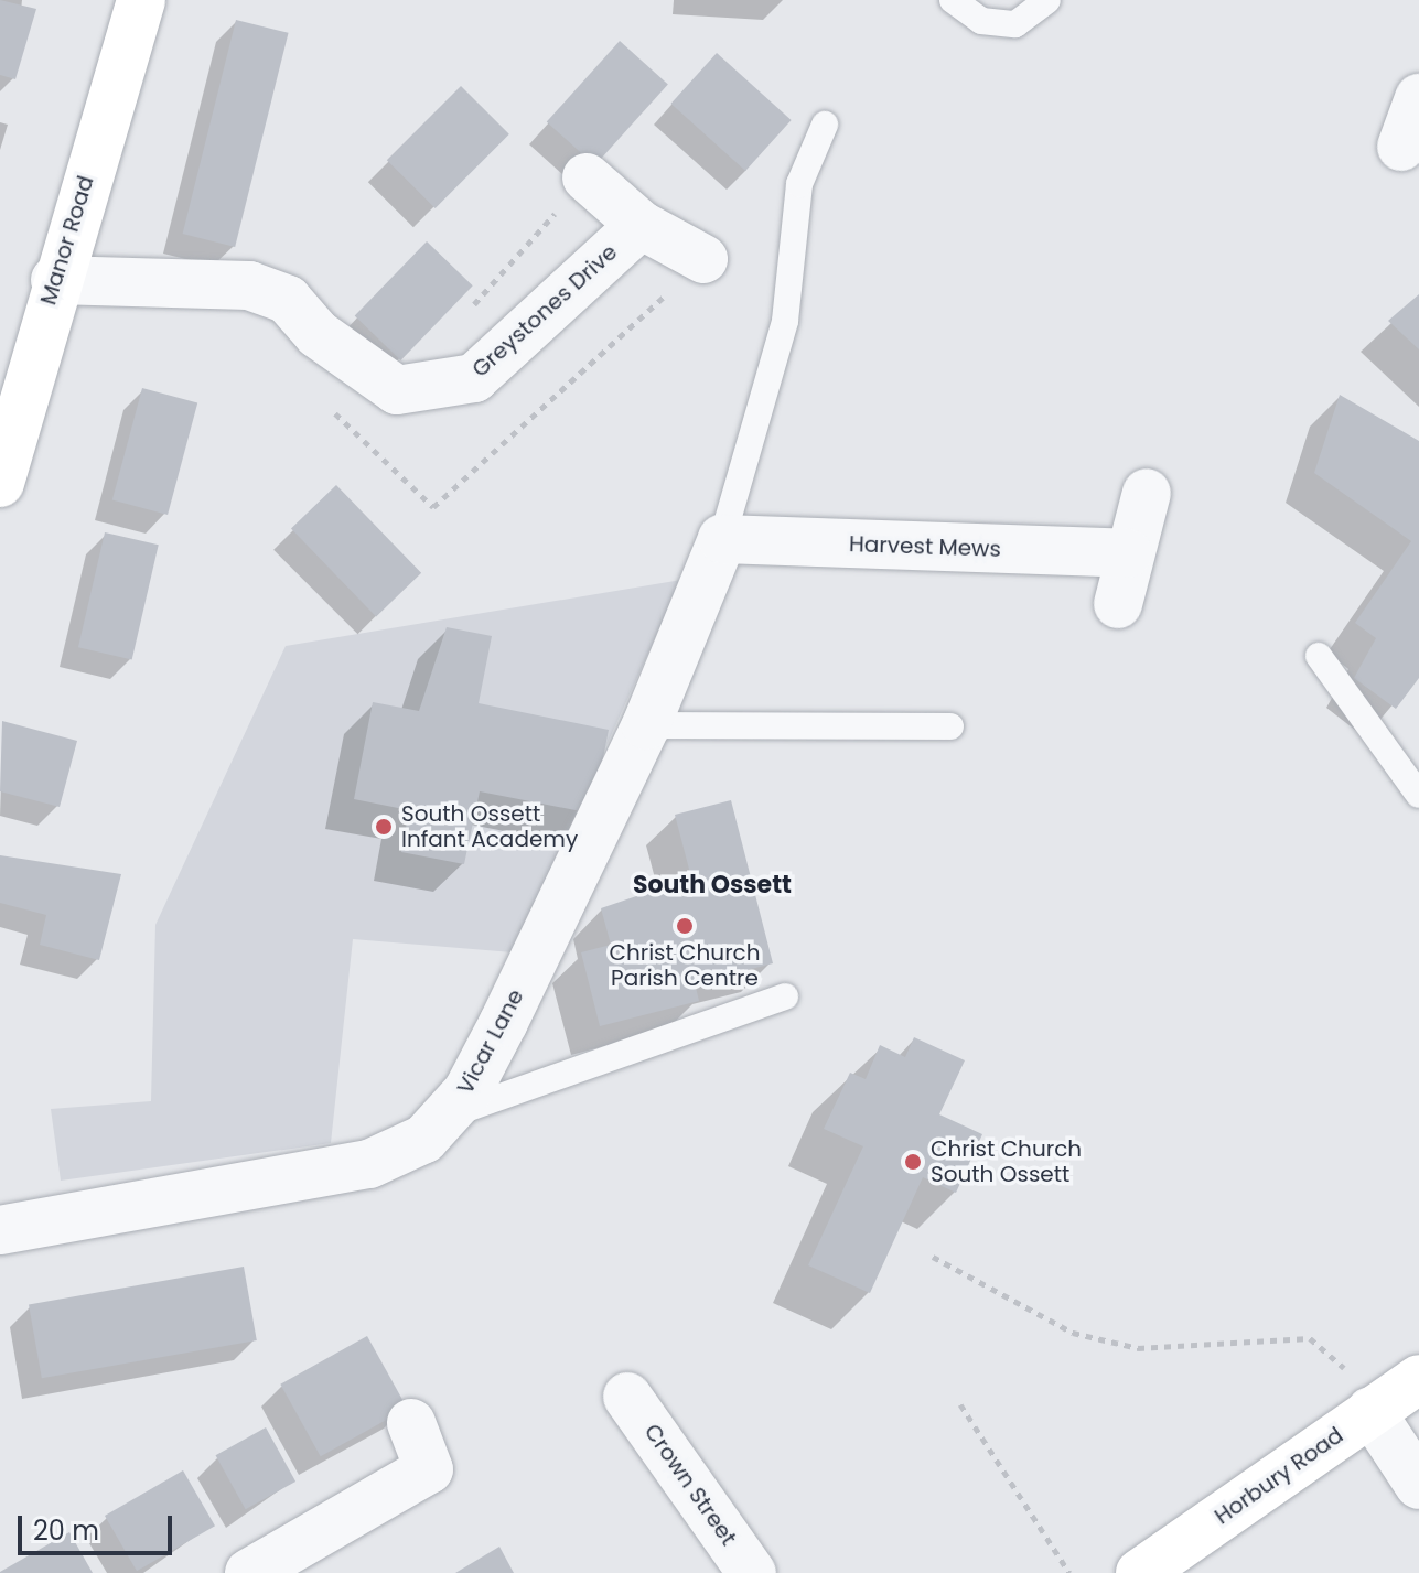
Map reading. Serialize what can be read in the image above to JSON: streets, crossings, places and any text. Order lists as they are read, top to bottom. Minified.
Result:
{"streets":{"street":["Manor Road","Greystones Drive","Harvest Mews","Vicar Lane","Horbury Road","Crown Street"]},"crossings":[["Manor Road","Greystones Drive"],["Harvest Mews","Vicar Lane"]],"districts":["South Ossett"],"places":["South Ossett Infant Academy","Christ Church Parish Centre","Christ Church South Ossett"],"scale_bar":"20 m"}
